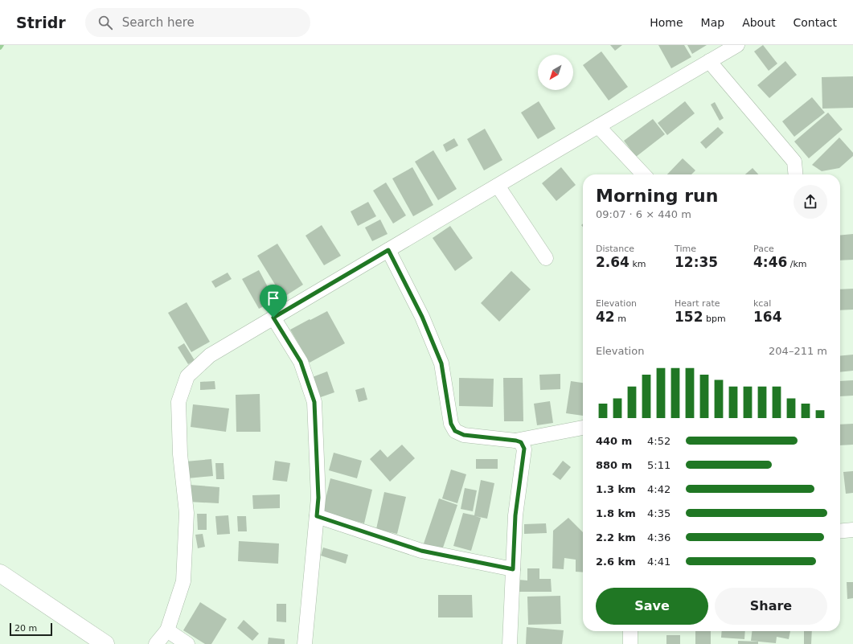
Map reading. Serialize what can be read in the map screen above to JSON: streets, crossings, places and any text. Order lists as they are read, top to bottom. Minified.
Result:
{"scale_bar":"20 m","north":"bottom left","page":{"header":"Stridr","search":"Search here","nav":["Home","Map","About","Contact"],"heading":["Morning run","09:07 · 6 × 440 m"],"stats":[["Distance","2.64 km"],["Time","12:35"],["Pace","4:46 /km"],["Elevation","42 m"],["Heart rate","152 bpm"],["kcal","164"]],"chart":["Elevation","204–211 m"],"list":[{"name":"440 m","note":"4:52"},{"name":"880 m","note":"5:11"},{"name":"1.3 km","note":"4:42"},{"name":"1.8 km","note":"4:35"},{"name":"2.2 km","note":"4:36"},{"name":"2.6 km","note":"4:41"}],"buttons":["Save","Share"],"scale":"20 m"}}
